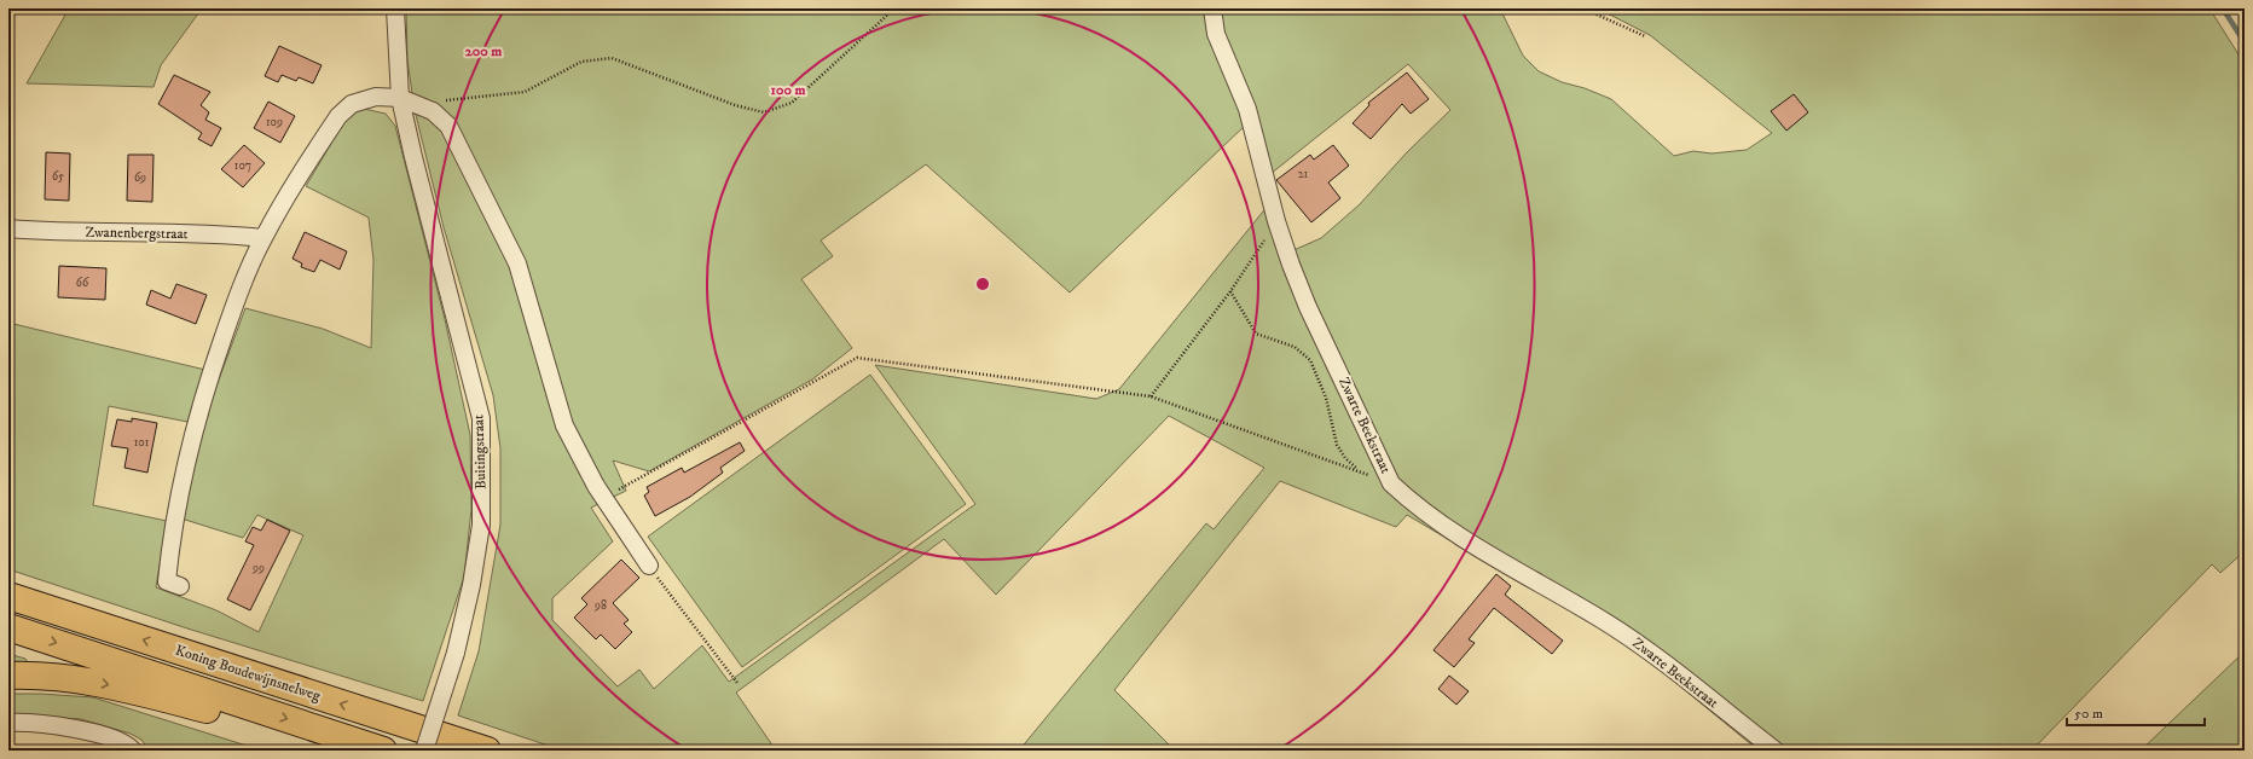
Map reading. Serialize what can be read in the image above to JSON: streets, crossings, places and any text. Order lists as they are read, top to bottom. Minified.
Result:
{"streets":{"highway":["Koning Boudewijnsnelweg"],"street":["Zwanenbergstraat","Zwarte Beekstraat","Buitingstraat"]},"house_numbers":["109","107","21","65","69","66","101","99","98"],"scale_bar":"50 m","rings":["200 m","100 m"]}
